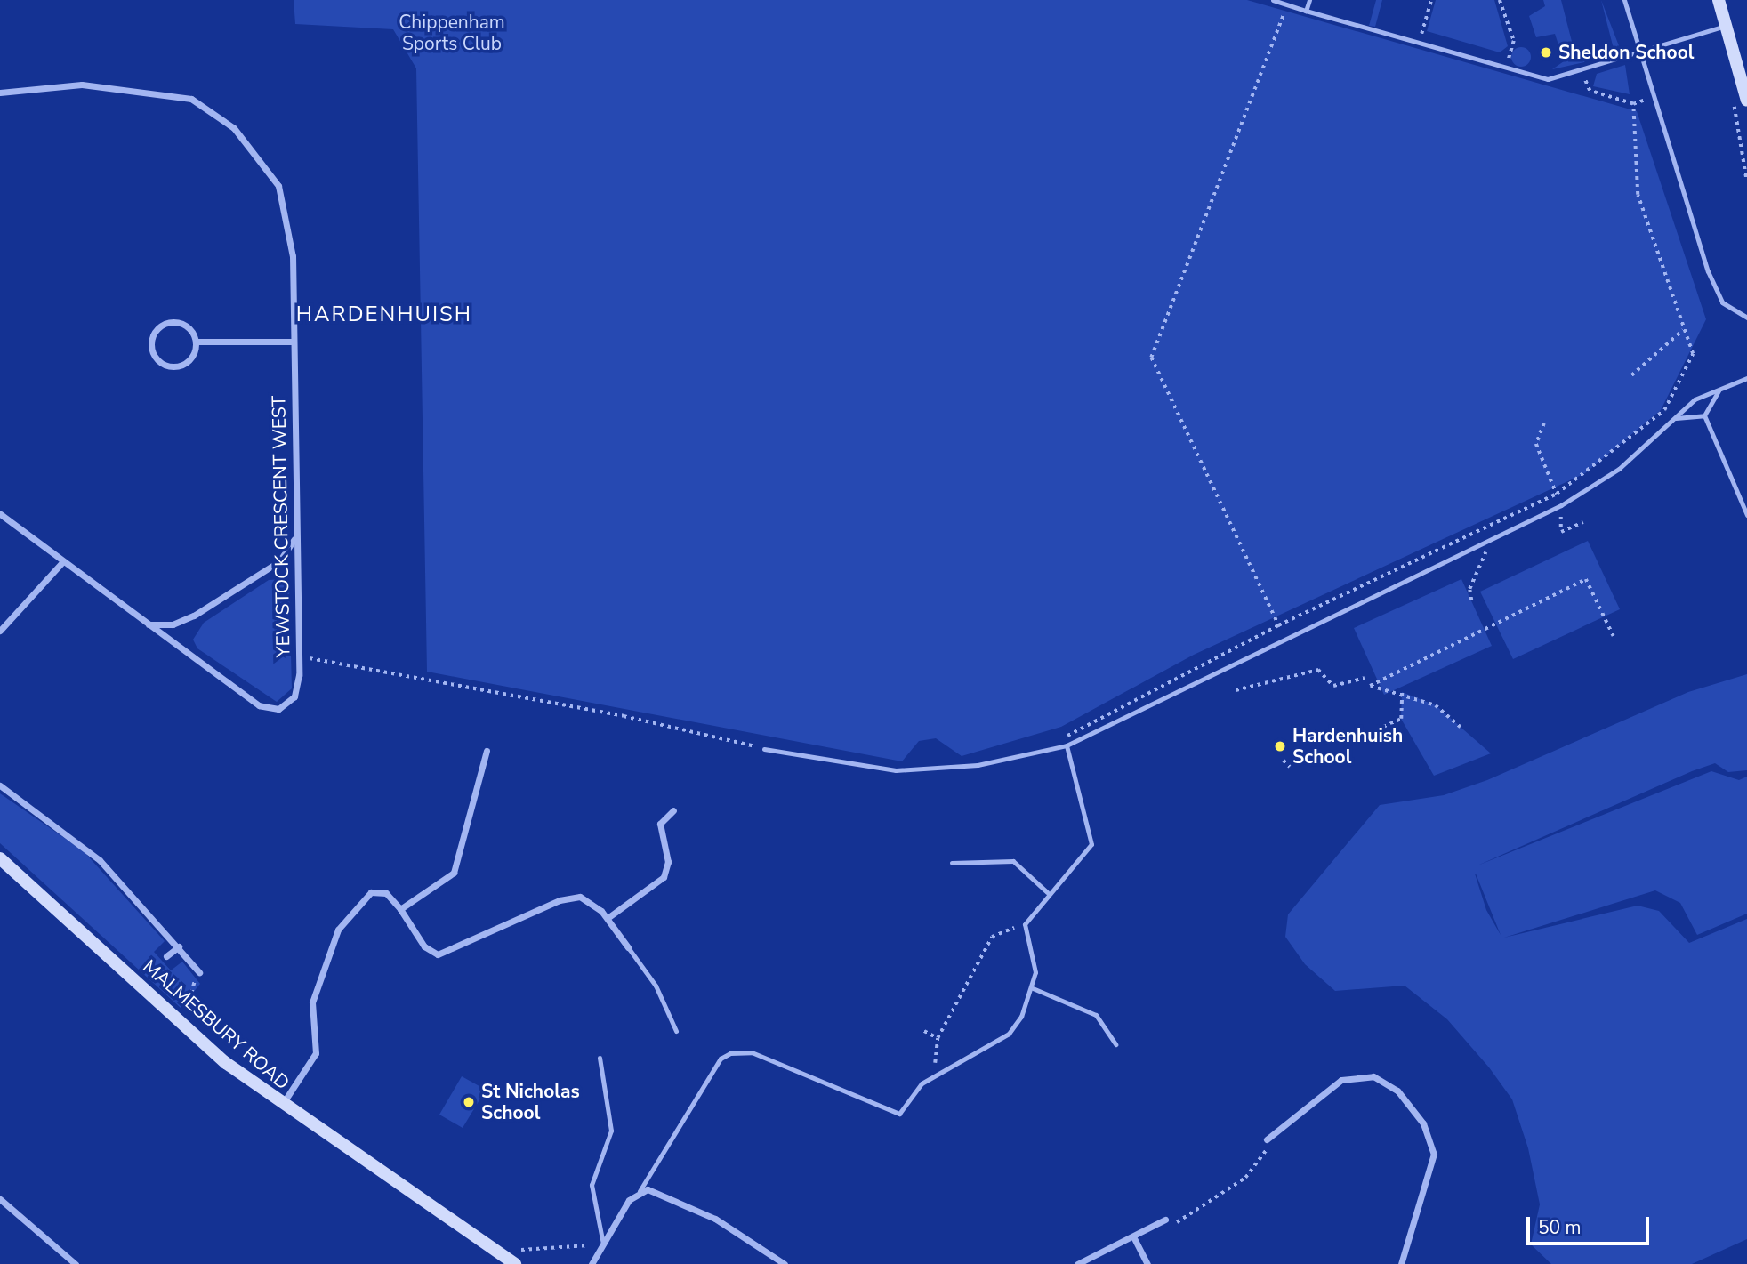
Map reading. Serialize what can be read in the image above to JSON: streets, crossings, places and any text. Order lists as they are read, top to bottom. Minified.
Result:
{"streets":{"main road":["MALMESBURY ROAD"],"street":["YEWSTOCK CRESCENT WEST"]},"districts":["HARDENHUISH"],"parks":["Chippenham Sports Club"],"places":["Sheldon School","Hardenhuish School","St Nicholas School"],"scale_bar":"50 m"}
